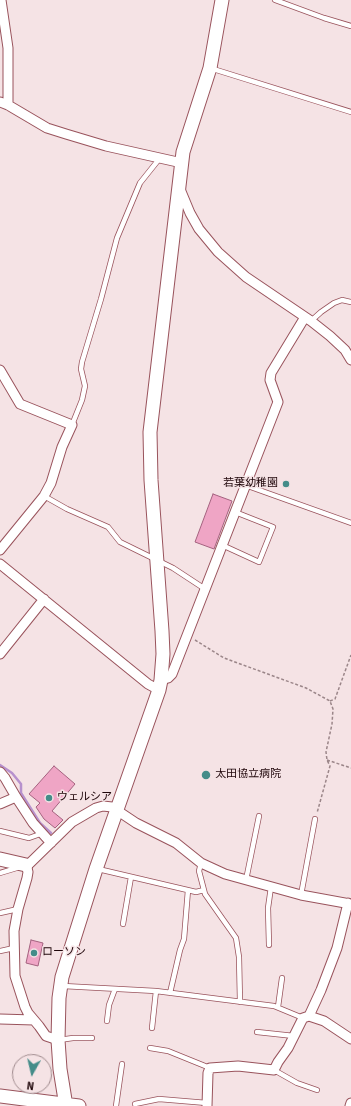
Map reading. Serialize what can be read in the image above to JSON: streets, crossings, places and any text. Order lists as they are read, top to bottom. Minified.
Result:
{"places":["若葉幼稚園","太田協立病院","ウェルシア","ローソン"],"north":"bottom"}
